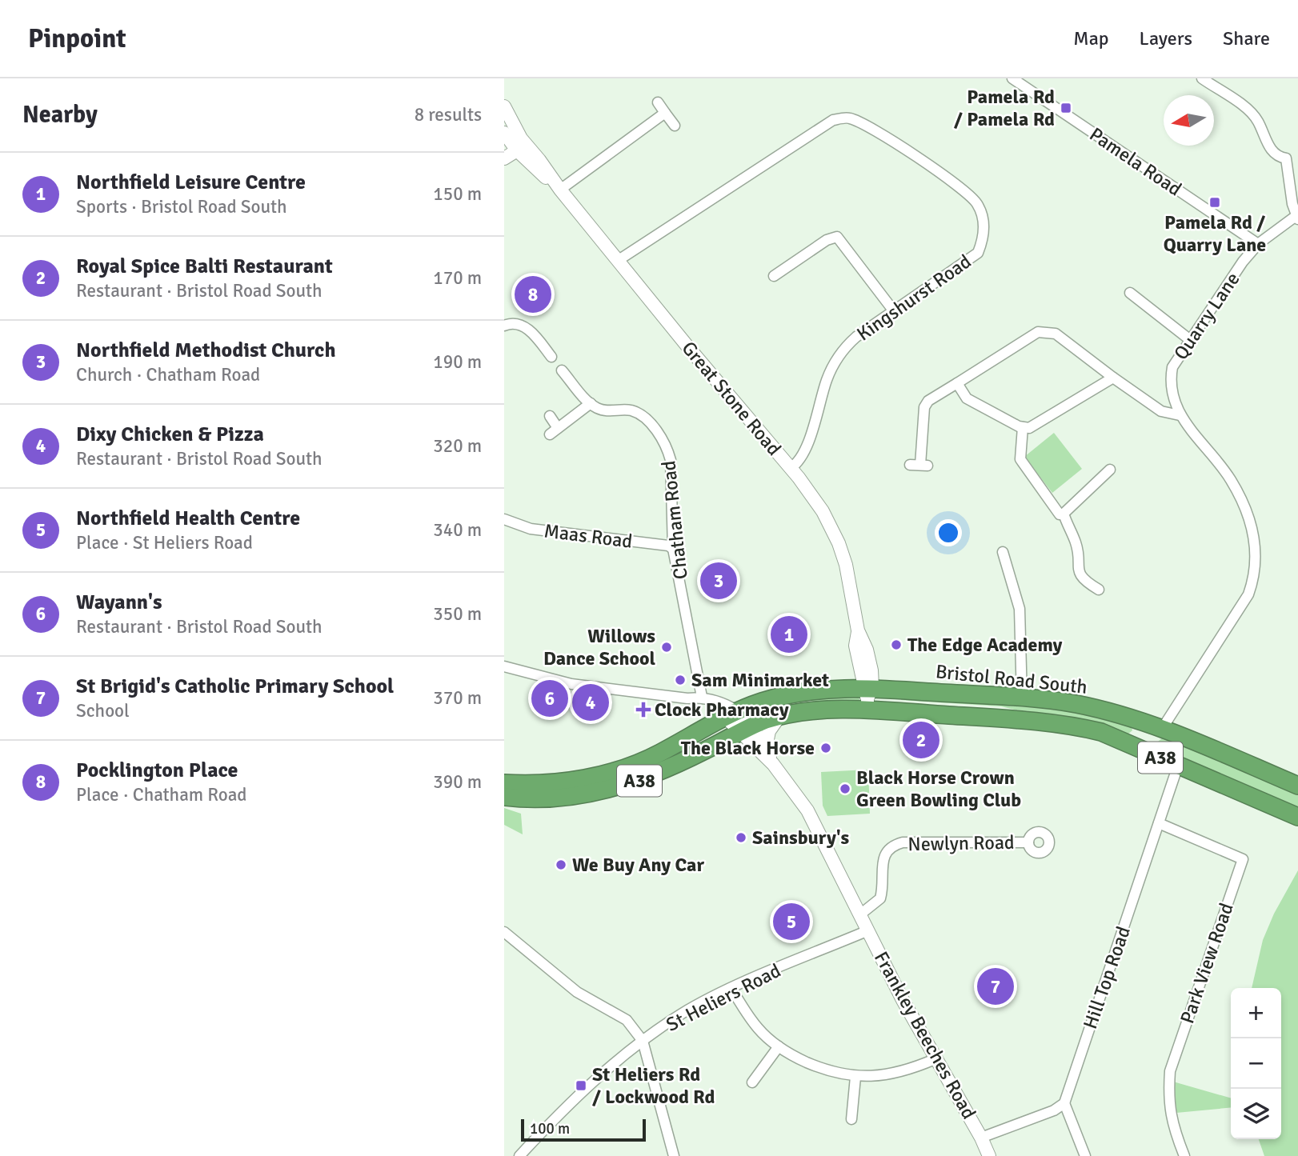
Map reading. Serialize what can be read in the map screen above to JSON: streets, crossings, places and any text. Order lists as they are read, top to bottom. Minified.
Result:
{"streets":{"highway":["Bristol Road South","A38"],"street":["Pamela Road","Kingshurst Road","Quarry Lane","Great Stone Road","Chatham Road","Maas Road","Newlyn Road","Park View Road","Hill Top Road","St Heliers Road","Frankley Beeches Road"]},"crossings":[["Pamela Road","Quarry Lane"],["Kingshurst Road","Great Stone Road"],["Quarry Lane","Bristol Road South"],["Great Stone Road","Bristol Road South"],["Chatham Road","Maas Road"],["Bristol Road South","A38"],["Bristol Road South","Hill Top Road"],["Bristol Road South","Frankley Beeches Road"],["A38","Frankley Beeches Road"],["Newlyn Road","Frankley Beeches Road"],["Park View Road","Hill Top Road"],["St Heliers Road","Frankley Beeches Road"]],"places":{"transit":["Pamela Rd / Pamela Rd","Pamela Rd / Quarry Lane","St Heliers Rd / Lockwood Rd"],"other":["The Edge Academy","Willows Dance School","Sam Minimarket","The Black Horse","Black Horse Crown Green Bowling Club","Sainsbury's","We Buy Any Car"],"health":["Clock Pharmacy"]},"scale_bar":"100 m","north":"left","page":{"header":"Pinpoint","nav":["Map","Layers","Share"],"heading":["Nearby","8 results"],"list":[{"mark":"1","name":"Northfield Leisure Centre","note":"Sports · Bristol Road South","value":"150 m"},{"mark":"2","name":"Royal Spice Balti Restaurant","note":"Restaurant · Bristol Road South","value":"170 m"},{"mark":"3","name":"Northfield Methodist Church","note":"Church · Chatham Road","value":"190 m"},{"mark":"4","name":"Dixy Chicken & Pizza","note":"Restaurant · Bristol Road South","value":"320 m"},{"mark":"5","name":"Northfield Health Centre","note":"Place · St Heliers Road","value":"340 m"},{"mark":"6","name":"Wayann's","note":"Restaurant · Bristol Road South","value":"350 m"},{"mark":"7","name":"St Brigid's Catholic Primary School","note":"School","value":"370 m"},{"mark":"8","name":"Pocklington Place","note":"Place · Chatham Road","value":"390 m"}],"pins":["8","3","1","6","4","2","5","7"],"map_buttons":["+","−"],"scale":"100 m"}}
